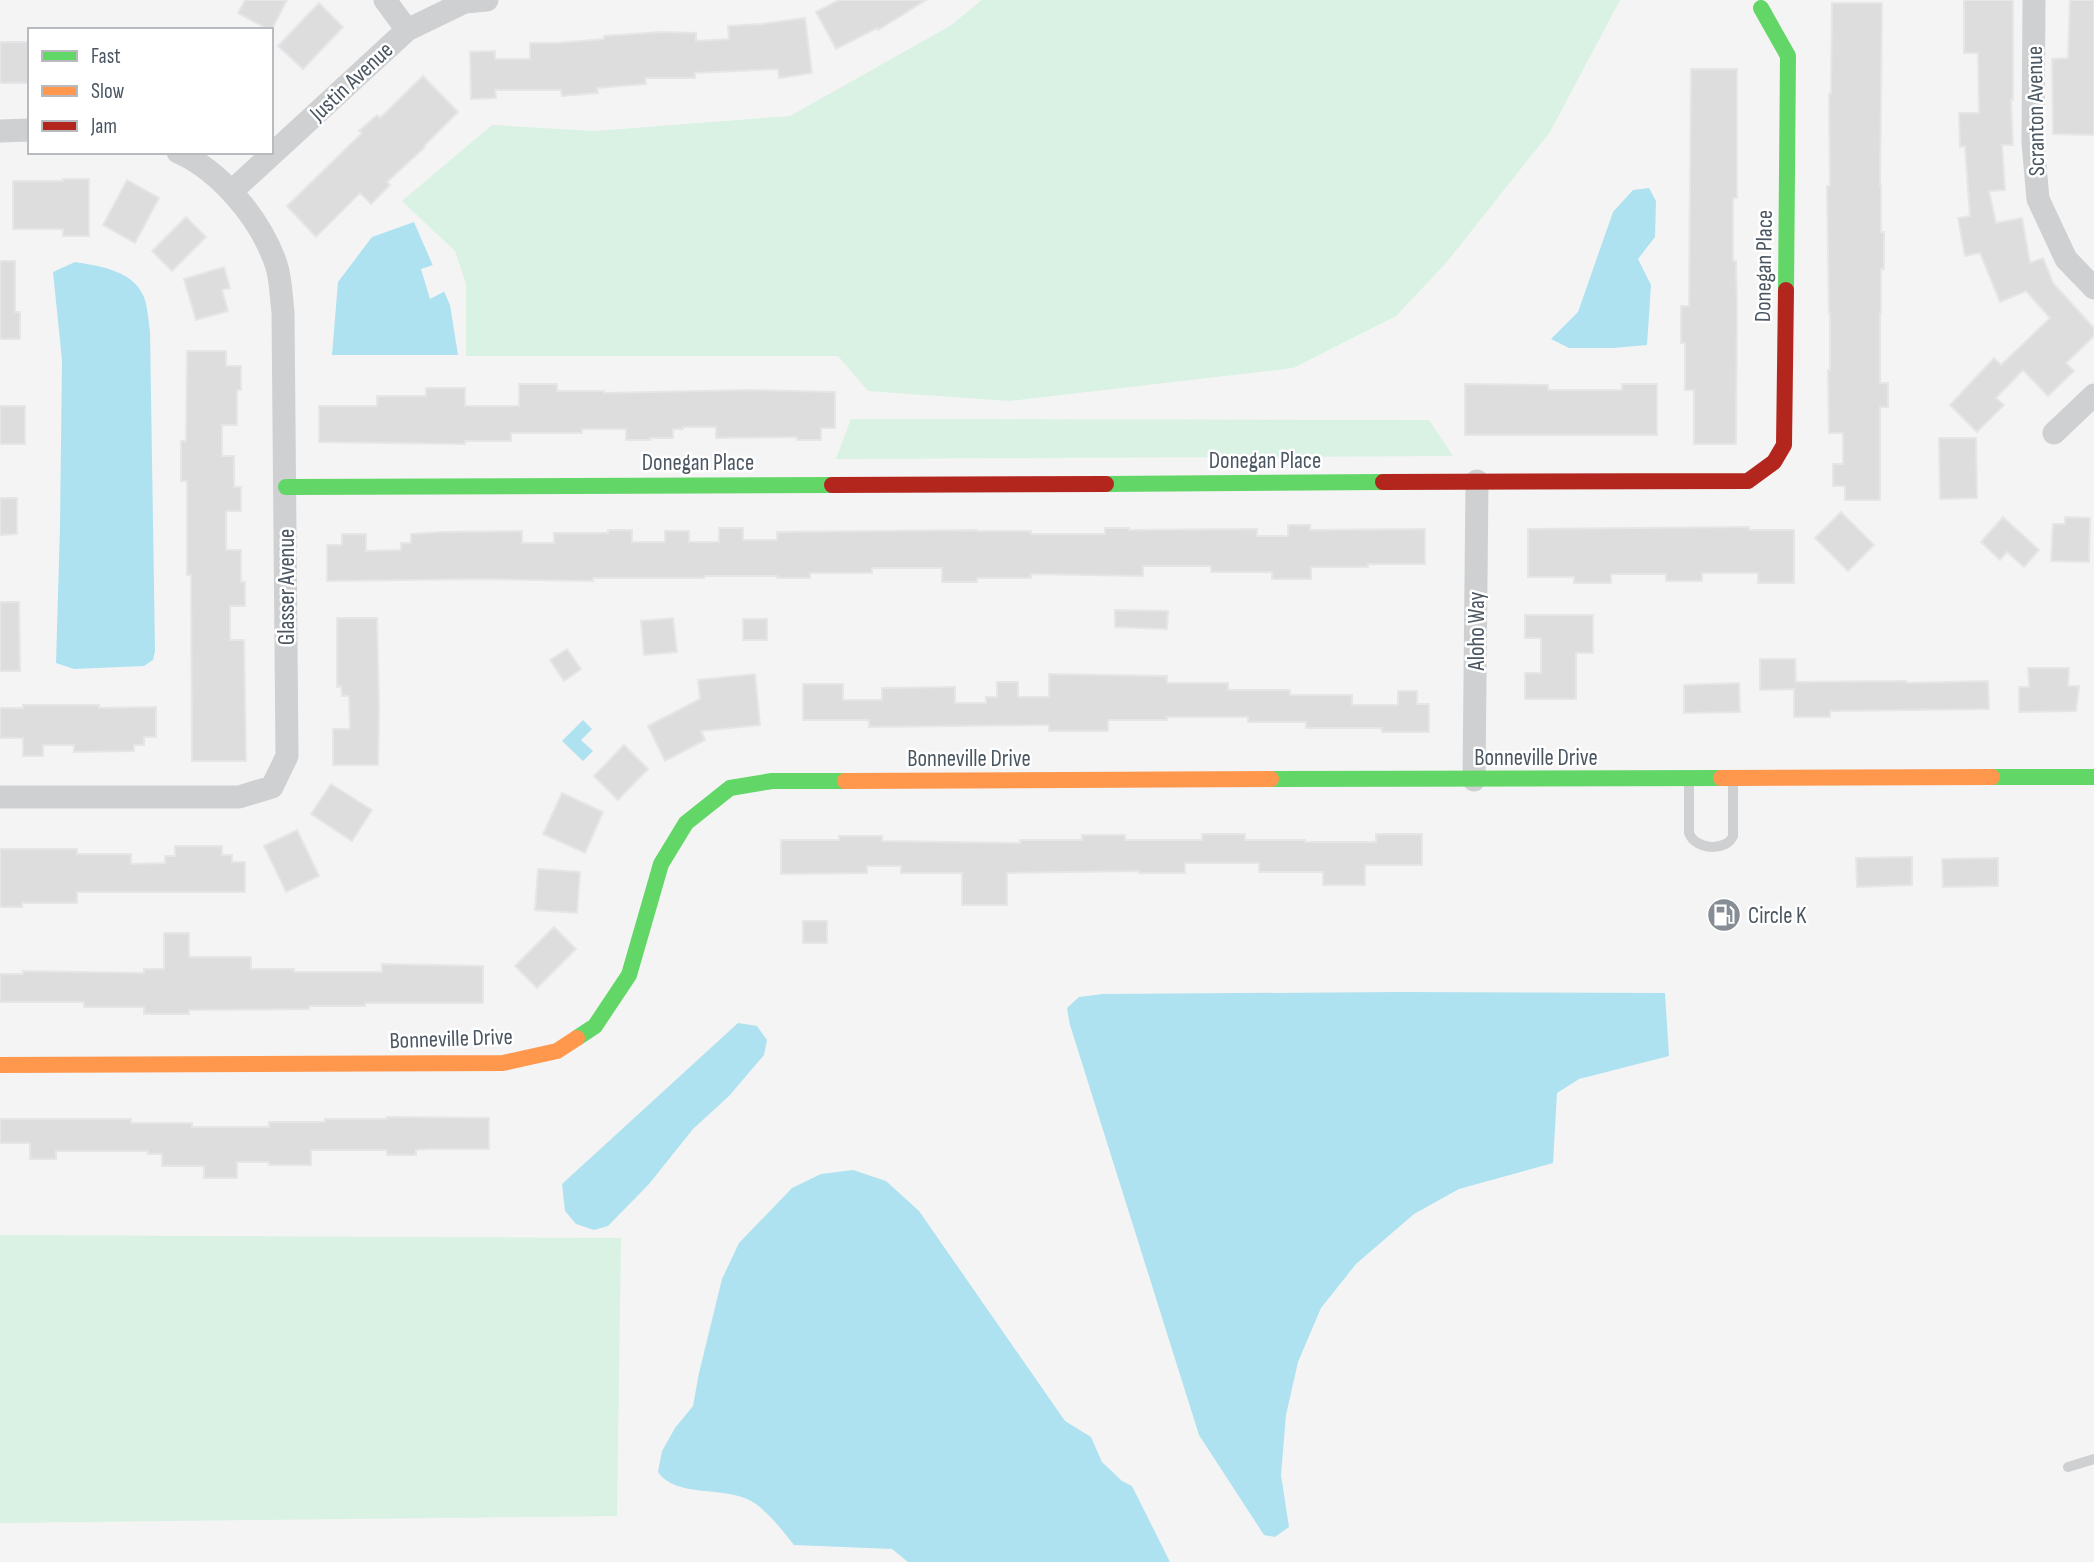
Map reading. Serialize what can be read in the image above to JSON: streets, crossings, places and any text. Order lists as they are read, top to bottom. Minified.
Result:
{"streets":{"street":["Justin Avenue","Scranton Avenue","Donegan Place","Glasser Avenue","Aloho Way","Bonneville Drive"]},"crossings":[["Justin Avenue","Glasser Avenue"],["Donegan Place","Glasser Avenue"],["Donegan Place","Aloho Way"],["Aloho Way","Bonneville Drive"]],"places":{"fuel station":["Circle K"]},"legend":["Fast","Slow","Jam"]}
